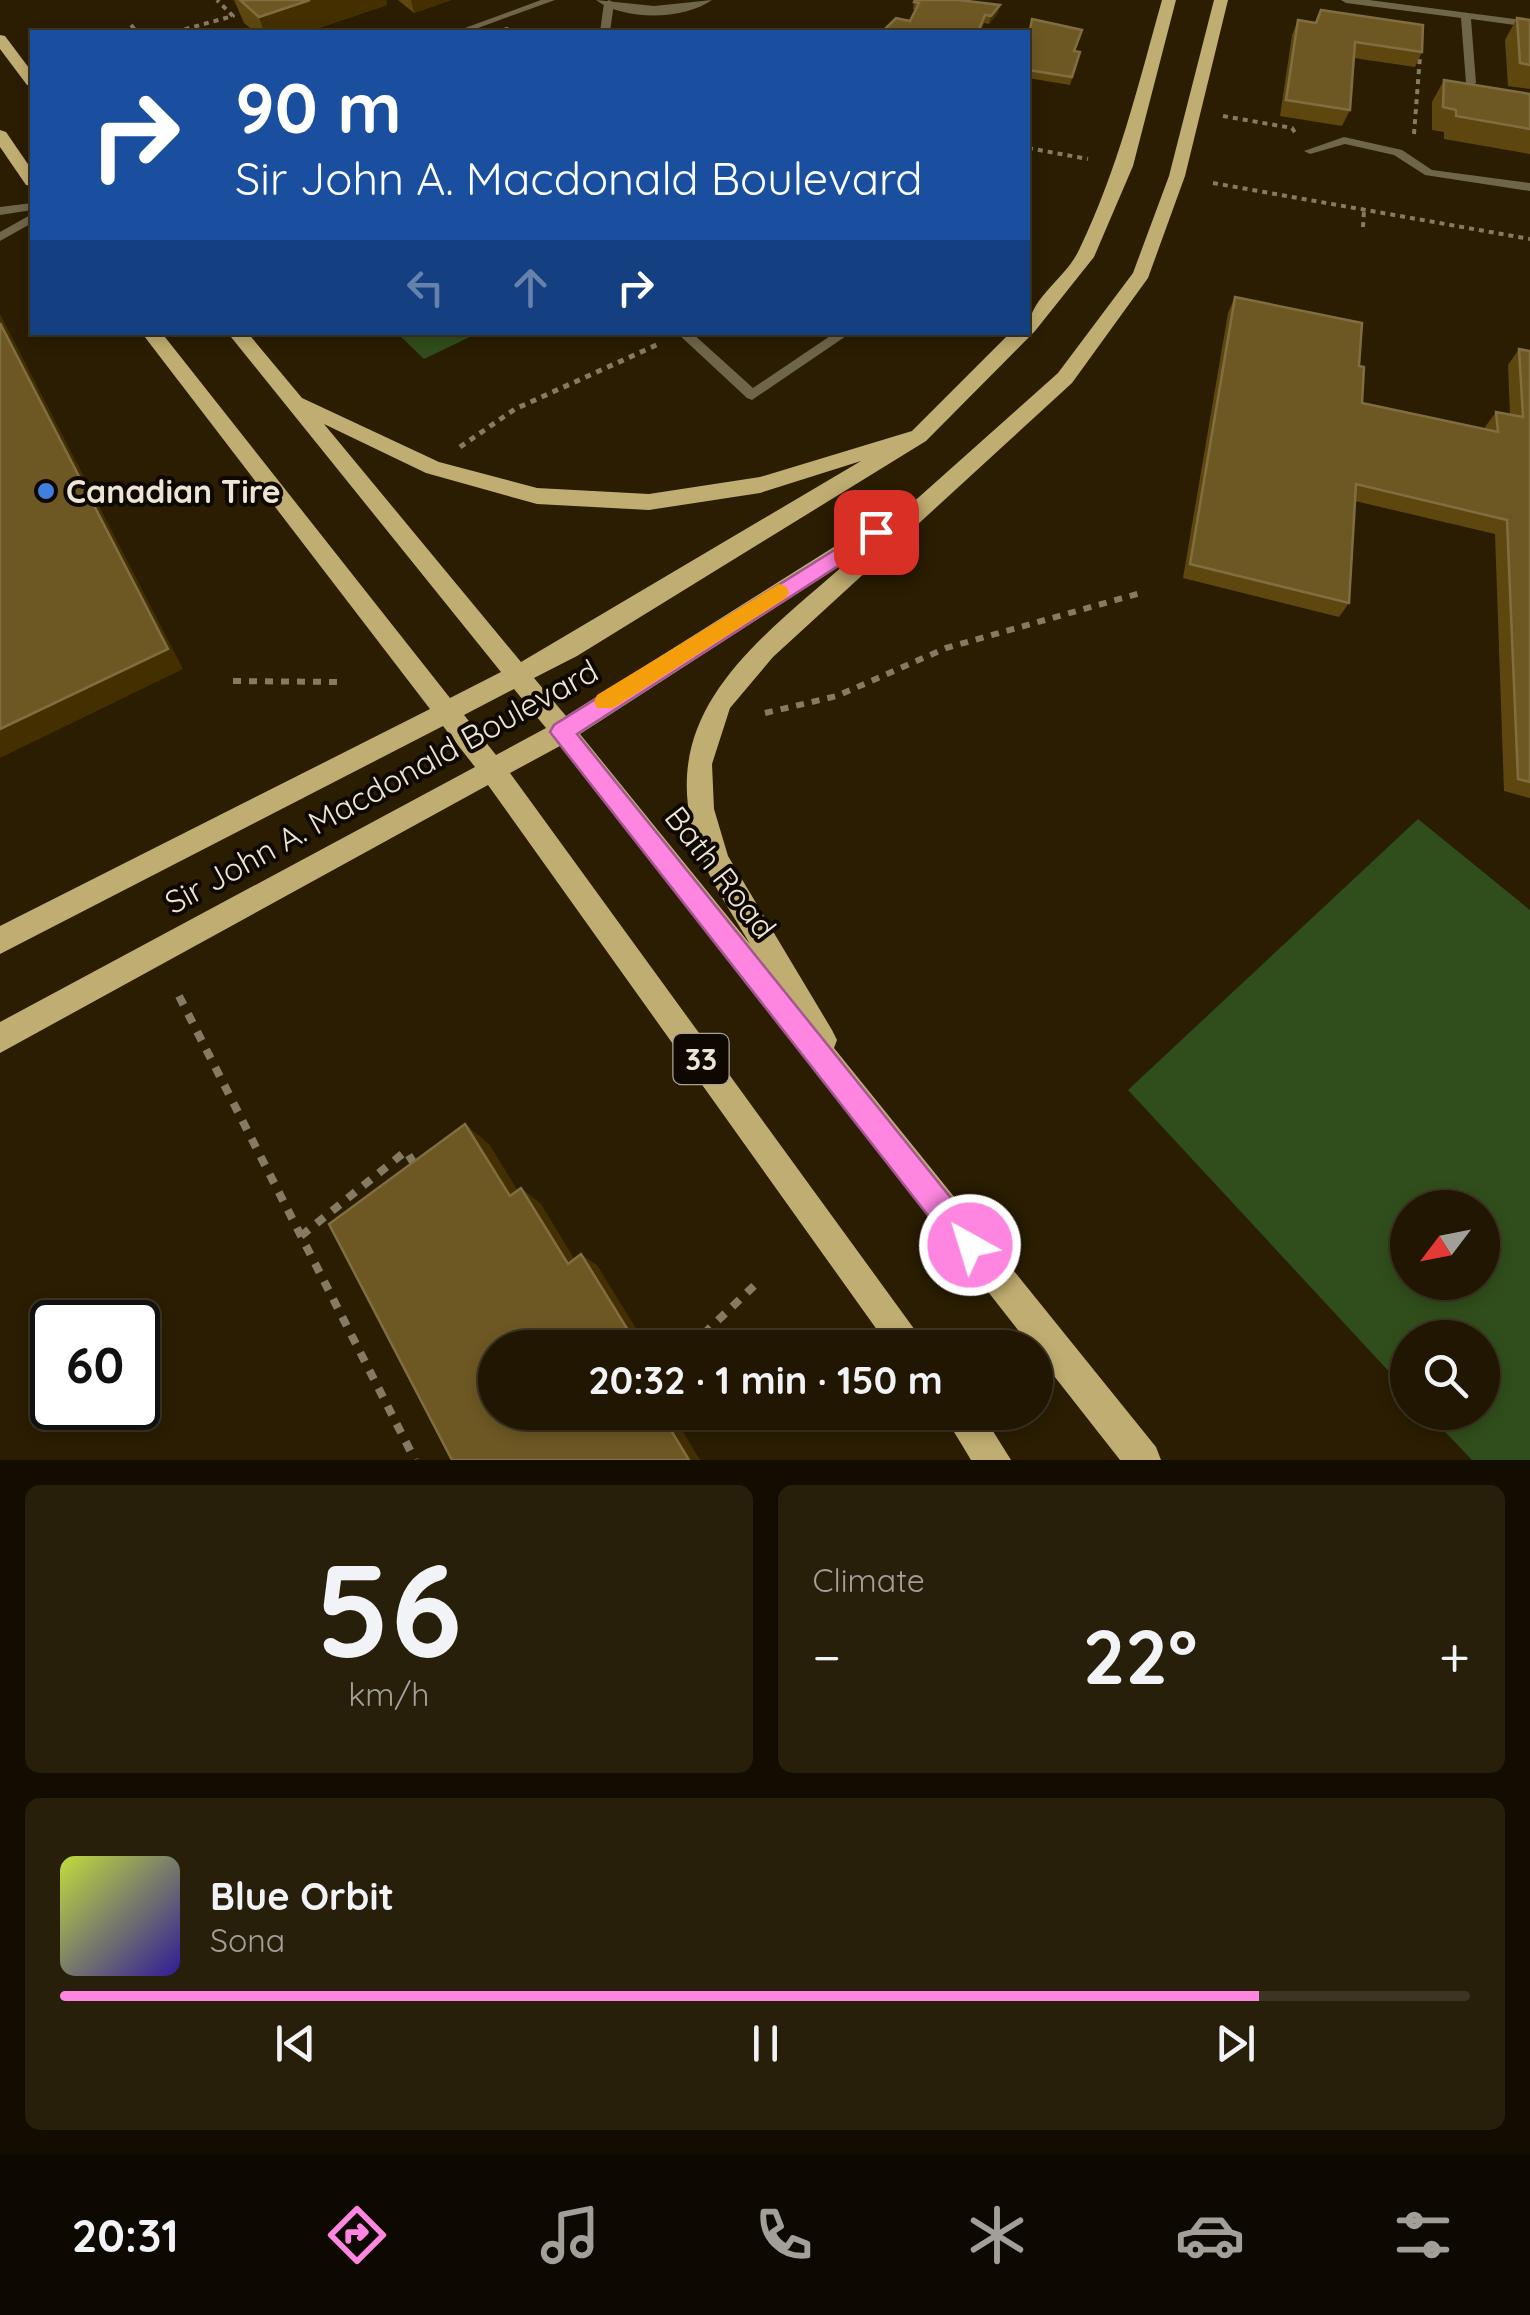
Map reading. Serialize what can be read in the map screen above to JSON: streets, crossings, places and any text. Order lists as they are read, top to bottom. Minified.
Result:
{"streets":{"main road":["Sir John A. Macdonald Boulevard","Bath Road","33"]},"crossings":[["Sir John A. Macdonald Boulevard","Bath Road"],["Sir John A. Macdonald Boulevard","33"]],"places":["Canadian Tire"],"north":"bottom left","page":{"turn":["90 m","Sir John A. Macdonald Boulevard"],"limit":"60","trip":"20:32 · 1 min · 150 m","tile":[["56","km/h"],"Climate"],"heat":["−","22°","+"],"song":["Blue Orbit","Sona"],"tabs":"20:31"}}
